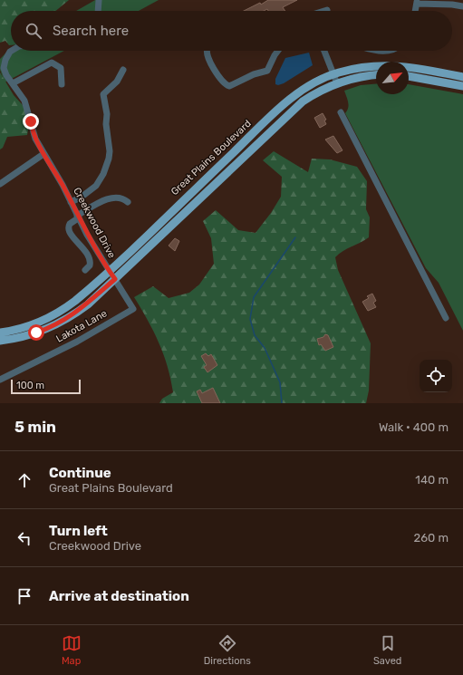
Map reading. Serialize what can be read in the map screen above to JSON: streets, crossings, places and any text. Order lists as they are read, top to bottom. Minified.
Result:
{"streets":{"main road":["Great Plains Boulevard"],"street":["Creekwood Drive","Lakota Lane"]},"crossings":[["Great Plains Boulevard","Creekwood Drive"],["Creekwood Drive","Lakota Lane"]],"scale_bar":"100 m","north":"top right","page":{"search":"Search here","scale":"100 m","heading":["5 min","Walk · 400 m"],"list":[["Continue","Great Plains Boulevard","140 m"],["Turn left","Creekwood Drive","260 m"],"Arrive at destination"],"nav":["Map","Directions","Saved"]}}
